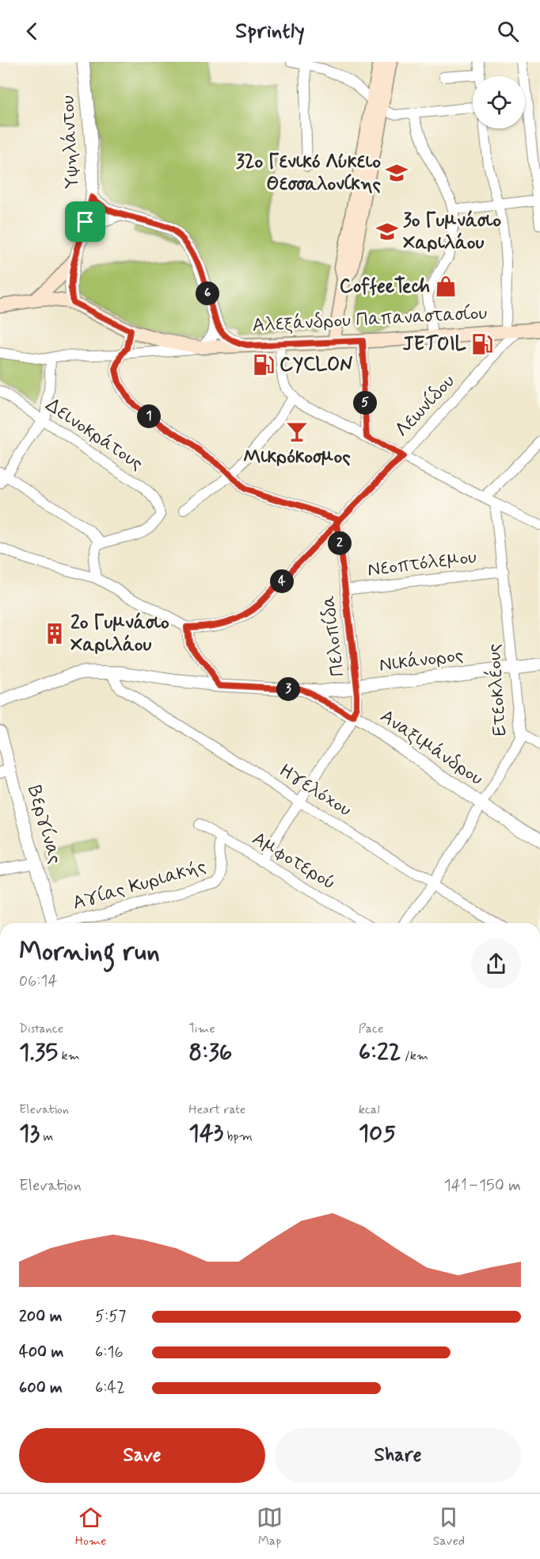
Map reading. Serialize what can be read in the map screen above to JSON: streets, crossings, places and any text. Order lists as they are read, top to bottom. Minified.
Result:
{"streets":{"main road":["Αλεξάνδρου Παπαναστασίου"],"street":["Υψηλάντου","Λεωνίδου","Δεινοκράτους","Νεοπτόλεμου","Πελοπίδα","Νικάνορος","Ετεοκλέους","Αναξιμάνδρου","Ηγελόχου","Βεργίνας","Αμφοτερού","Αγίας Κυριακής"]},"crossings":[["Υψηλάντου","Αλεξάνδρου Παπαναστασίου"],["Αλεξάνδρου Παπαναστασίου","Λεωνίδου"],["Λεωνίδου","Πελοπίδα"],["Νεοπτόλεμου","Πελοπίδα"],["Νεοπτόλεμου","Ετεοκλέους"],["Πελοπίδα","Νικάνορος"],["Πελοπίδα","Αναξιμάνδρου"],["Πελοπίδα","Ηγελόχου"],["Πελοπίδα","Αμφοτερού"],["Νικάνορος","Ετεοκλέους"],["Νικάνορος","Αναξιμάνδρου"],["Ετεοκλέους","Αναξιμάνδρου"],["Ετεοκλέους","Ηγελόχου"],["Αμφοτερού","Αγίας Κυριακής"]],"places":{"school or university":["32ο Γενικό Λύκειο Θεσσαλονίκης","3ο Γυμνάσιο Χαριλάου"],"shop":["CoffeeTech"],"fuel station":["JETOIL","CYCLON"],"bar":["Μικρόκοσμος"],"building":["2ο Γυμνάσιο Χαριλάου"]},"page":{"header":"Sprintly","pins":["6","5","1","2","4","3"],"heading":["Morning run","06:14"],"stats":[["Distance","1.35 km"],["Time","8:36"],["Pace","6:22 /km"],["Elevation","13 m"],["Heart rate","143 bpm"],["kcal","105"]],"chart":["Elevation","141–150 m"],"list":[{"name":"200 m","note":"5:57"},{"name":"400 m","note":"6:16"},{"name":"600 m","note":"6:42"}],"buttons":["Save","Share"],"tabs":["Home","Map","Saved"]}}
